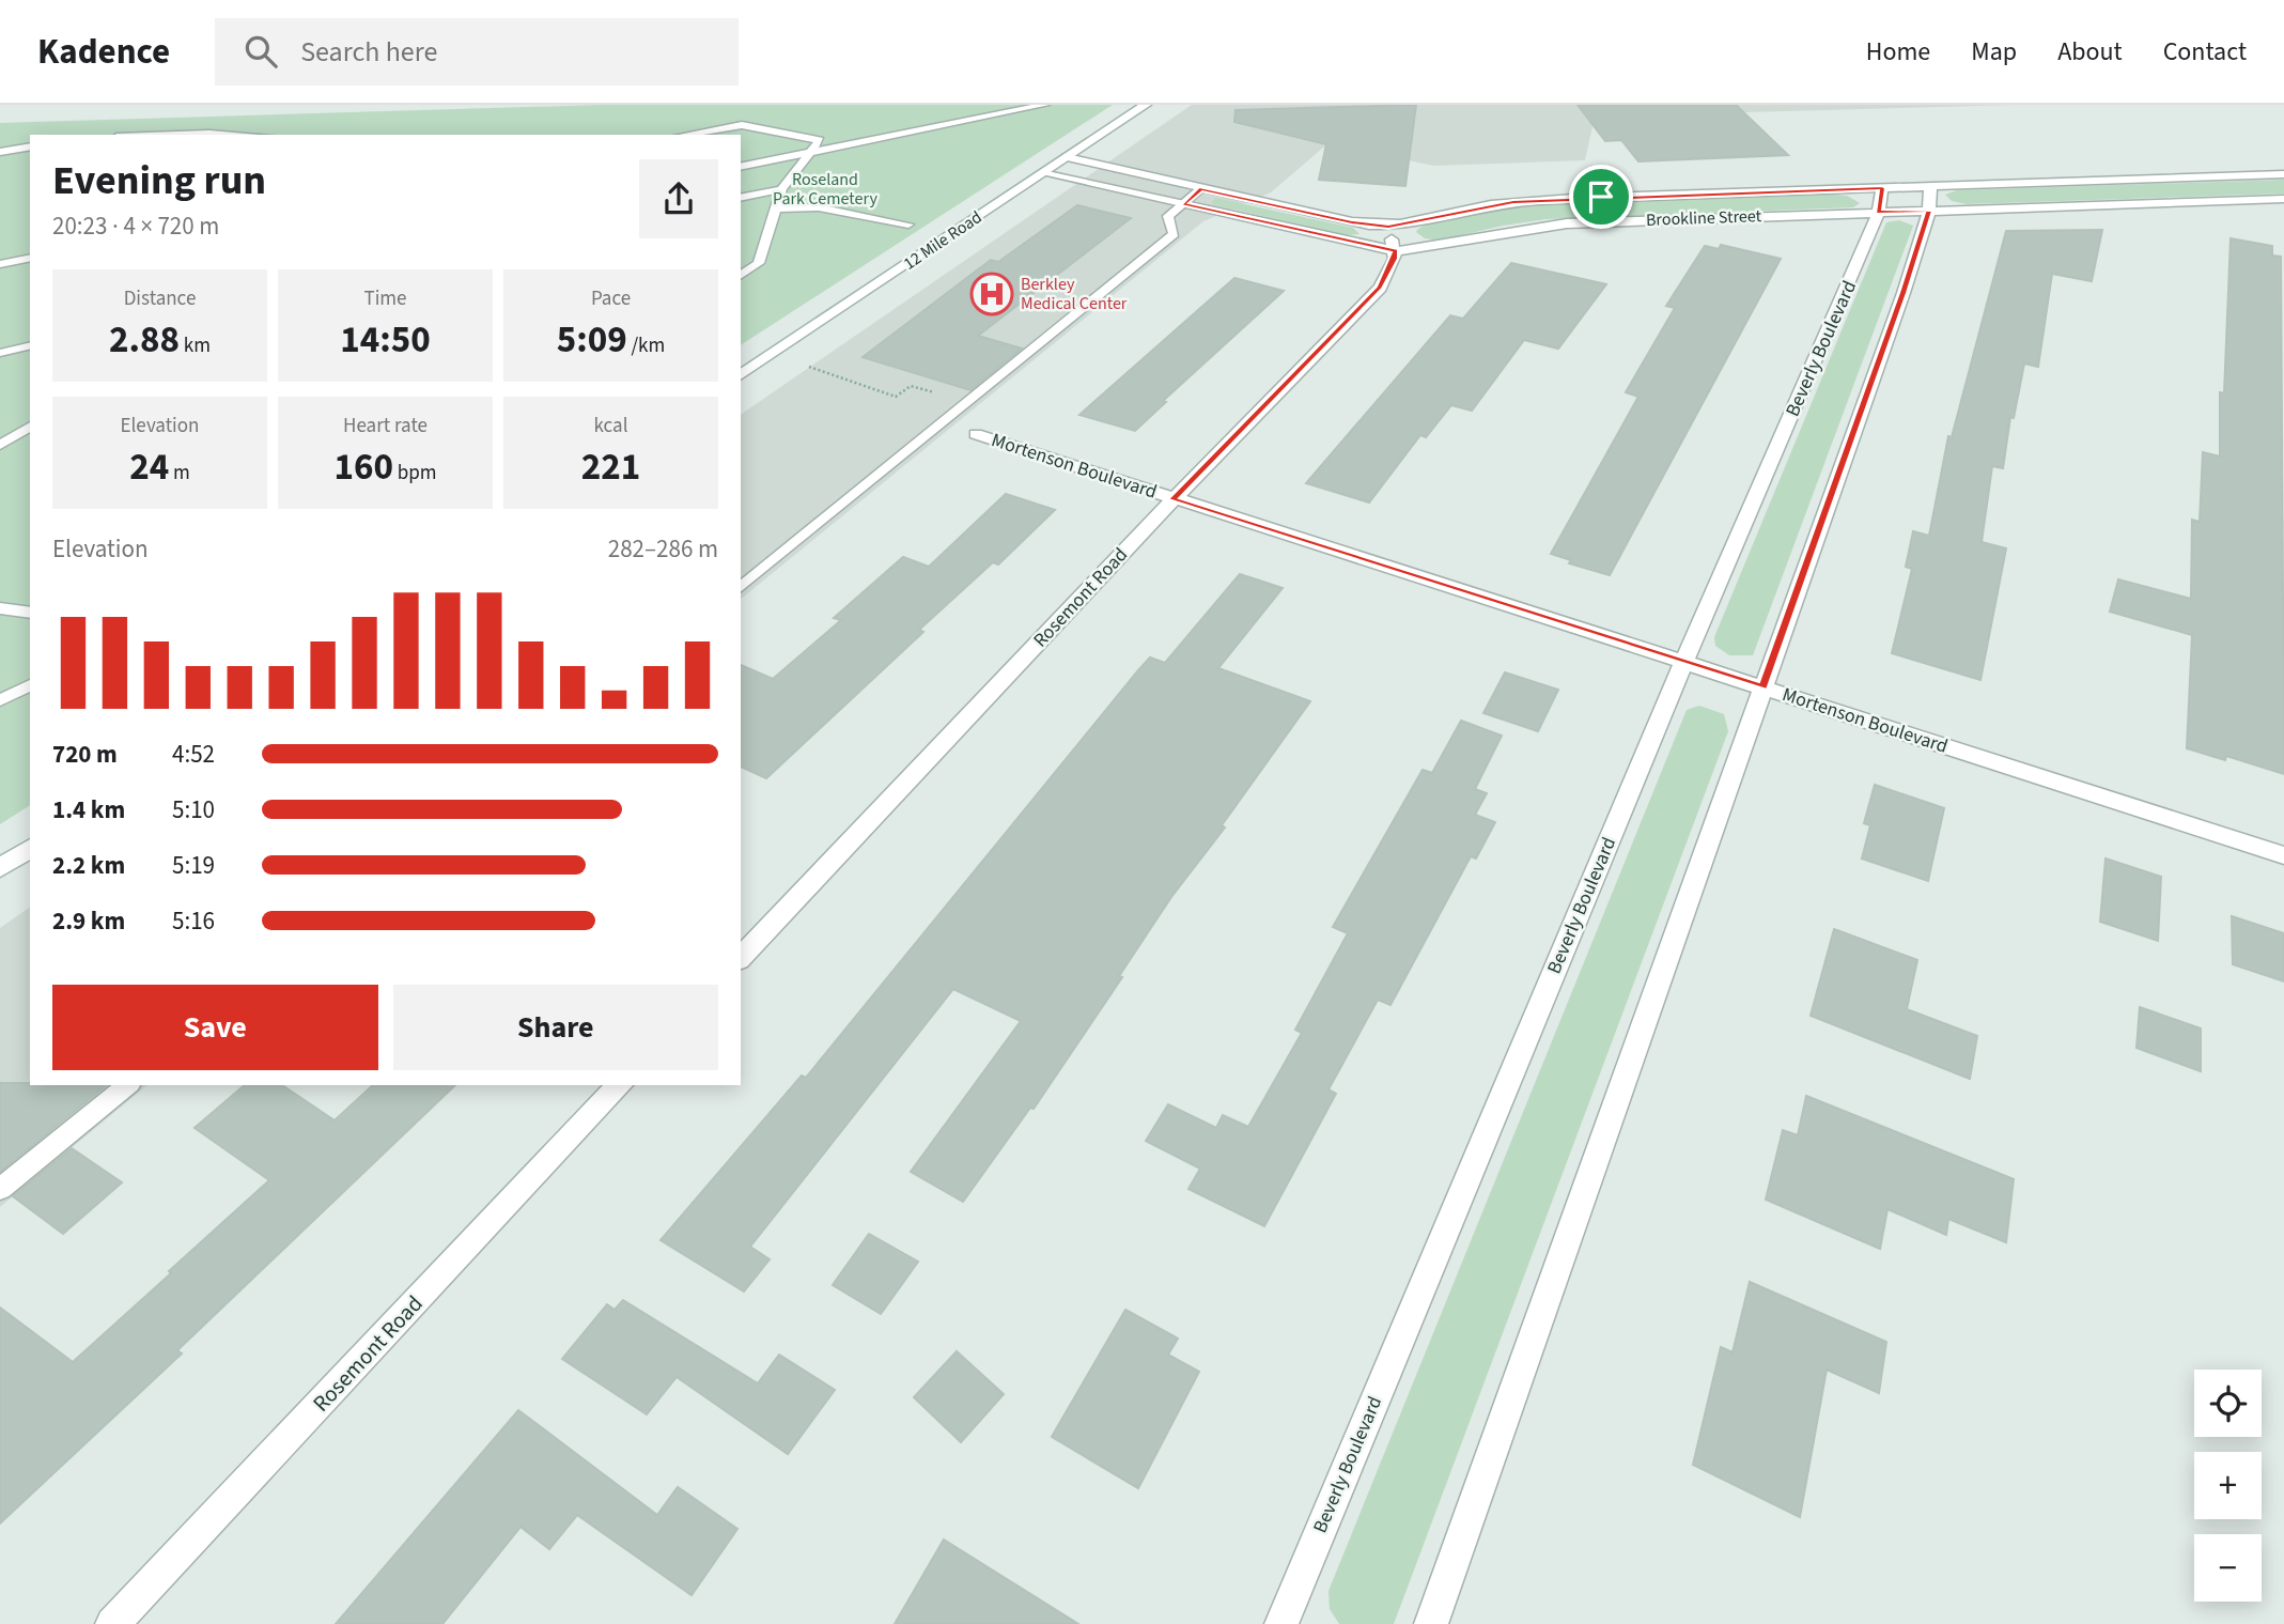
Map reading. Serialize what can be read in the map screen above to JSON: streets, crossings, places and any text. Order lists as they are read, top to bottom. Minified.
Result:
{"streets":{"street":["Brookline Street","12 Mile Road","Beverly Boulevard","Mortenson Boulevard","Rosemont Road"]},"crossings":[["Brookline Street","12 Mile Road"],["Brookline Street","Beverly Boulevard"],["Brookline Street","Rosemont Road"],["Beverly Boulevard","Mortenson Boulevard"],["Mortenson Boulevard","Rosemont Road"]],"parks":["Roseland Park Cemetery"],"places":{"hospital":["Berkley Medical Center"]},"page":{"header":"Kadence","search":"Search here","nav":["Home","Map","About","Contact"],"heading":["Evening run","20:23 · 4 × 720 m"],"stats":[["Distance","2.88 km"],["Time","14:50"],["Pace","5:09 /km"],["Elevation","24 m"],["Heart rate","160 bpm"],["kcal","221"]],"chart":["Elevation","282–286 m"],"list":[{"name":"720 m","note":"4:52"},{"name":"1.4 km","note":"5:10"},{"name":"2.2 km","note":"5:19"},{"name":"2.9 km","note":"5:16"}],"buttons":["Save","Share"],"map_buttons":["+","−"]}}
